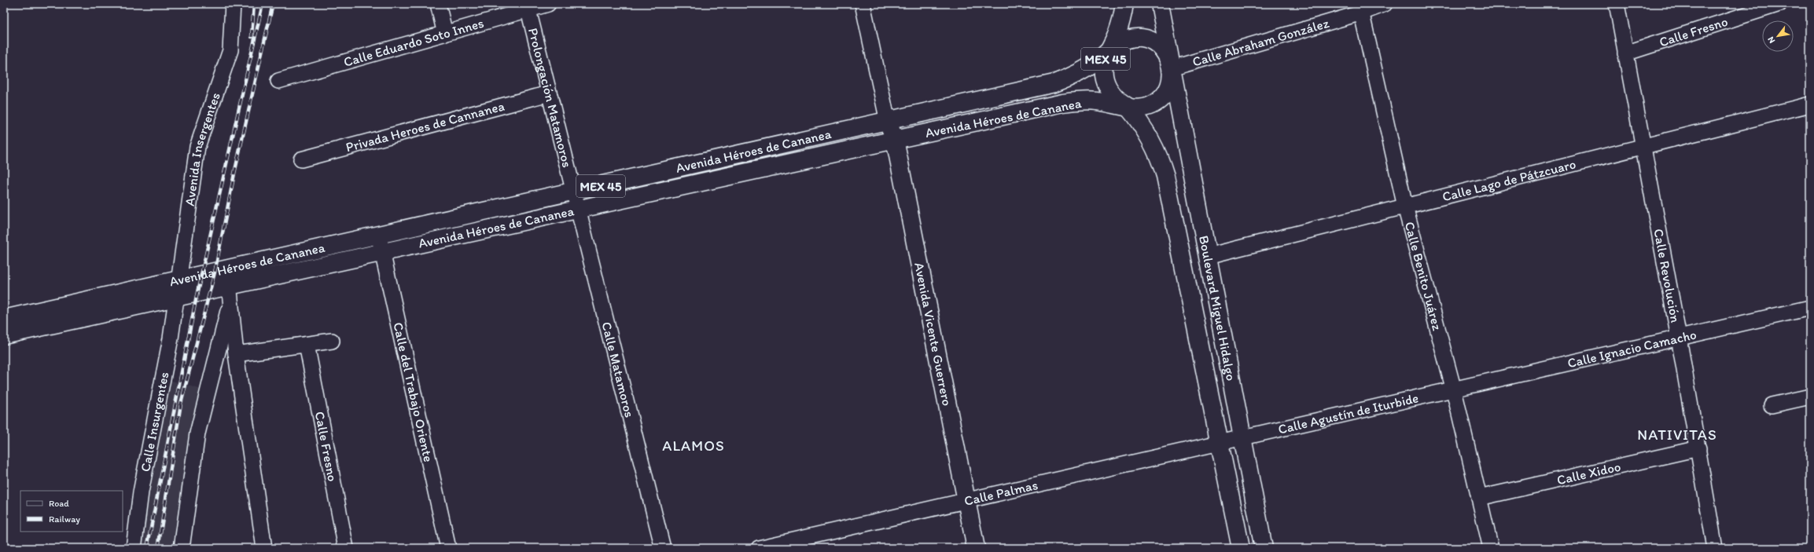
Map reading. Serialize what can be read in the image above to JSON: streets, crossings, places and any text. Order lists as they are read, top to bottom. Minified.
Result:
{"streets":{"main road":["MEX 45","Avenida Héroes de Cananea","Boulevard Miguel Hidalgo","Avenida Vicente Guerrero"],"street":["Calle Fresno","Calle Eduardo Soto Innes","Calle Abraham González","Prolongación Matamoros","Privada Heroes de Cannanea","Avenida Insergentes","Calle Lago de Pátzcuaro","Calle Revolución","Calle Benito Juárez","Calle Ignacio Camacho","Calle Matamoros","Calle del Trabajo Oriente","Calle Agustín de Iturbide","Calle Insurgentes","Calle Xidoo","Calle Palmas"]},"crossings":[["Calle Fresno","Calle Revolución"],["Calle Eduardo Soto Innes","Prolongación Matamoros"],["Calle Abraham González","MEX 45"],["Calle Abraham González","Avenida Héroes de Cananea"],["Calle Abraham González","Calle Benito Juárez"],["Calle Abraham González","Boulevard Miguel Hidalgo"],["MEX 45","Avenida Héroes de Cananea"],["MEX 45","Boulevard Miguel Hidalgo"],["Prolongación Matamoros","Avenida Héroes de Cananea"],["Prolongación Matamoros","Privada Heroes de Cannanea"],["Prolongación Matamoros","Calle Matamoros"],["Avenida Héroes de Cananea","Avenida Insergentes"],["Avenida Héroes de Cananea","Boulevard Miguel Hidalgo"],["Avenida Héroes de Cananea","Avenida Vicente Guerrero"],["Avenida Héroes de Cananea","Calle Matamoros"],["Avenida Héroes de Cananea","Calle del Trabajo Oriente"],["Avenida Héroes de Cananea","Calle Insurgentes"],["Avenida Insergentes","Calle Insurgentes"],["Calle Lago de Pátzcuaro","Calle Revolución"],["Calle Lago de Pátzcuaro","Calle Benito Juárez"],["Calle Lago de Pátzcuaro","Boulevard Miguel Hidalgo"],["Calle Revolución","Calle Ignacio Camacho"],["Calle Revolución","Calle Xidoo"],["Calle Benito Juárez","Calle Ignacio Camacho"],["Calle Benito Juárez","Calle Agustín de Iturbide"],["Calle Benito Juárez","Calle Xidoo"],["Boulevard Miguel Hidalgo","Calle Agustín de Iturbide"],["Boulevard Miguel Hidalgo","Calle Palmas"],["Avenida Vicente Guerrero","Calle Palmas"],["Calle Ignacio Camacho","Calle Agustín de Iturbide"],["Calle Agustín de Iturbide","Calle Palmas"]],"districts":["NATIVITAS","ALAMOS"],"legend":["Road","Railway"],"north":"bottom left"}
